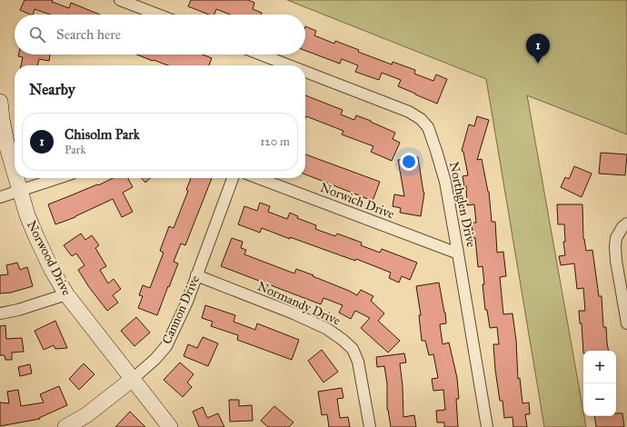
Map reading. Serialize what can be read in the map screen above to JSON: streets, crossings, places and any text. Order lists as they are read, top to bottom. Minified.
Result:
{"streets":{"main road":["Norwood Drive","Cannon Drive"],"street":["Norwich Drive","Northglen Drive","Normandy Drive"]},"crossings":[["Norwich Drive","Northglen Drive"],["Norwood Drive","Cannon Drive"],["Normandy Drive","Cannon Drive"]],"page":{"search":"Search here","pins":"1","heading":"Nearby","list":[{"mark":"1","name":"Chisolm Park","note":"Park","value":"120 m"}],"map_buttons":["+","−"]}}
